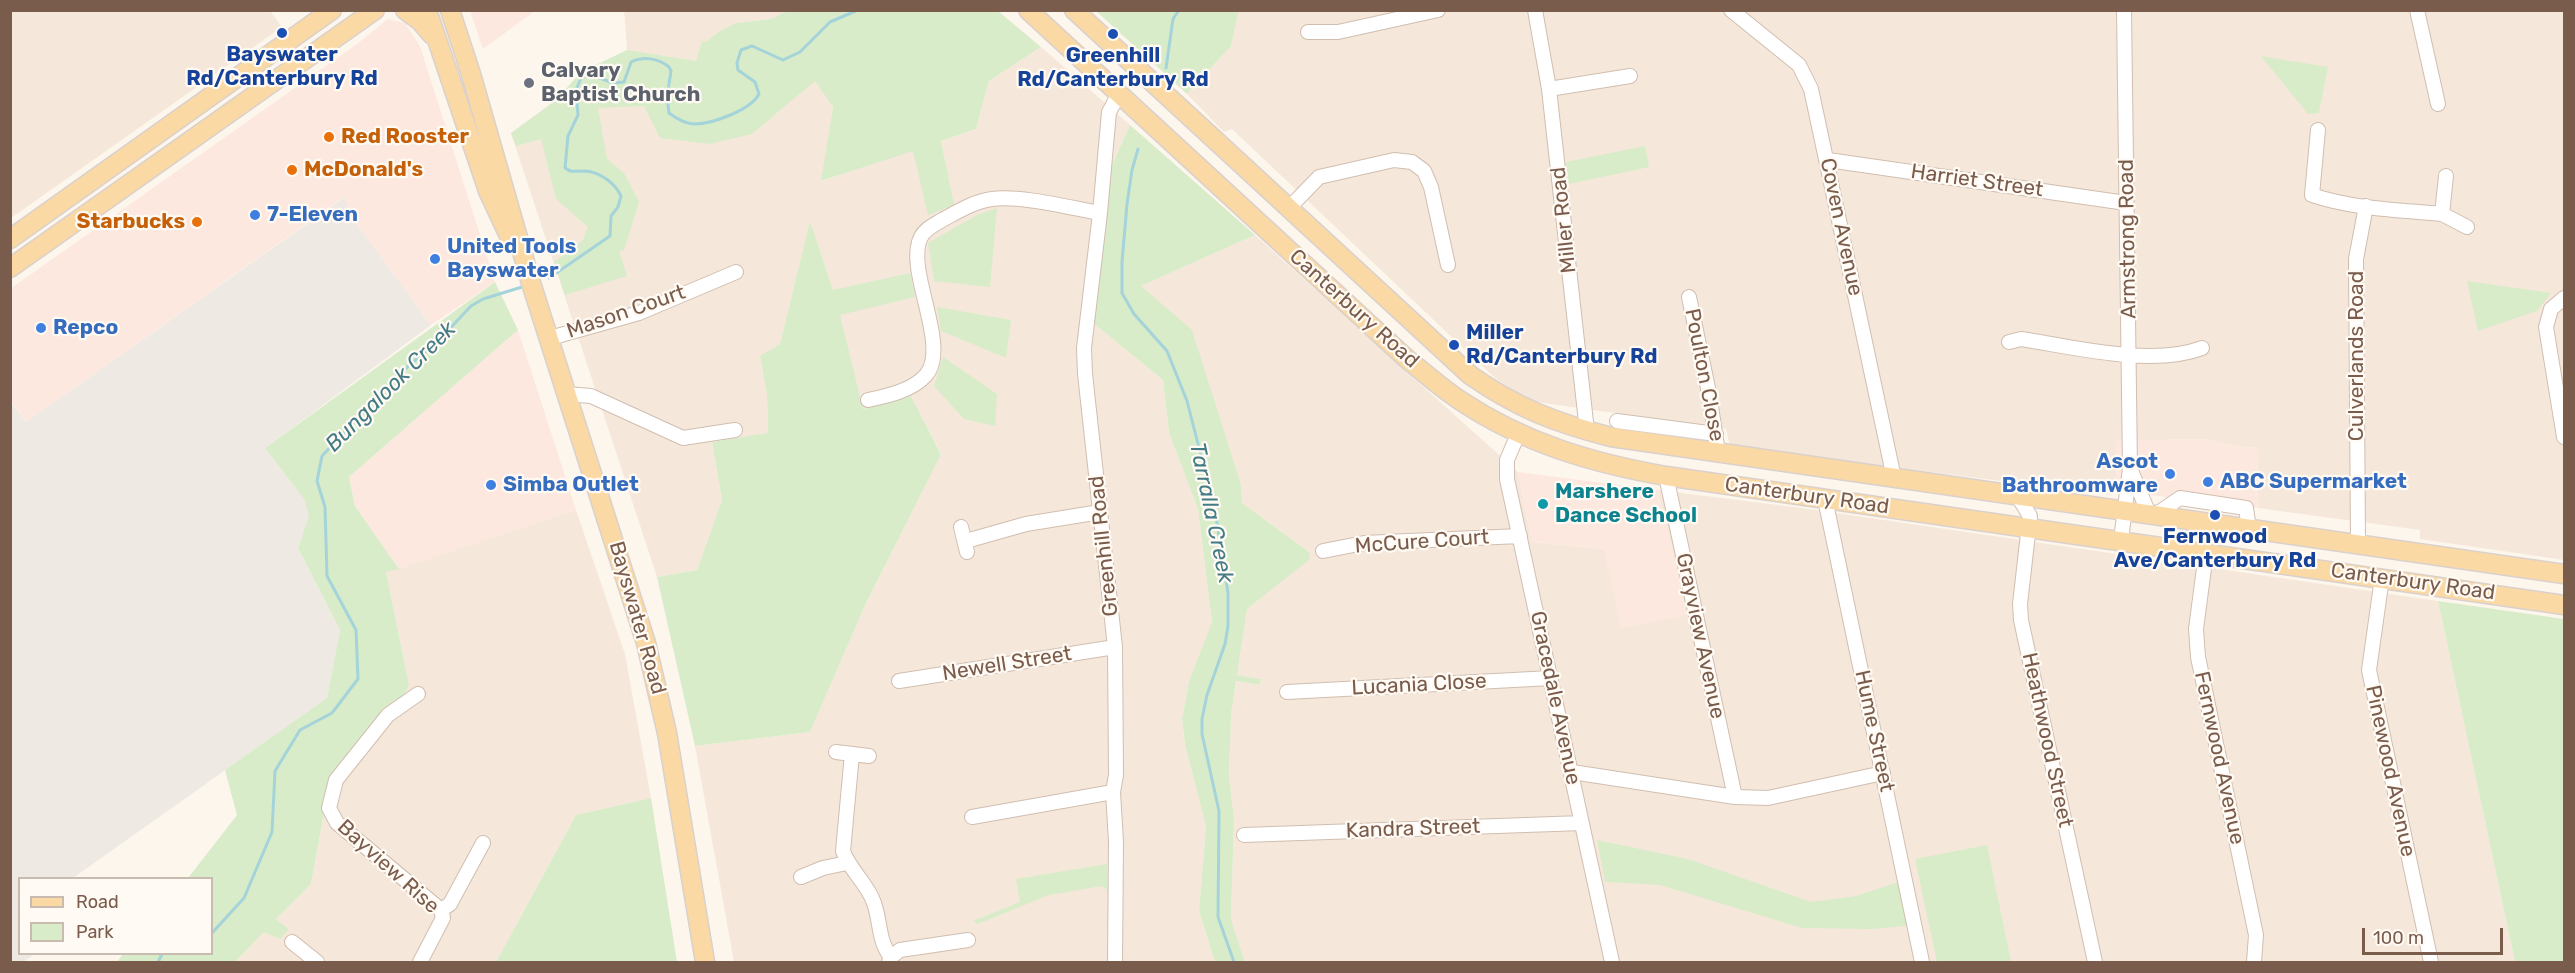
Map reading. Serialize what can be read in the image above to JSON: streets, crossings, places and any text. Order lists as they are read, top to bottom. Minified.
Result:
{"streets":{"main road":["Canterbury Road","Bayswater Road"],"street":["Harriet Street","Miller Road","Coven Avenue","Armstrong Road","Mason Court","Culverlands Road","Poulton Close","McCure Court","Greenhill Road","Grayview Avenue","Newell Street","Lucania Close","Gracedale Avenue","Hume Street","Heathwood Street","Fernwood Avenue","Pinewood Avenue","Kandra Street","Bayview Rise"]},"crossings":[["Harriet Street","Coven Avenue"],["Harriet Street","Armstrong Road"],["Miller Road","Canterbury Road"],["Coven Avenue","Canterbury Road"],["Armstrong Road","Canterbury Road"],["Canterbury Road","Culverlands Road"],["Canterbury Road","Poulton Close"],["Canterbury Road","Greenhill Road"],["Canterbury Road","Grayview Avenue"],["Canterbury Road","Gracedale Avenue"],["Canterbury Road","Hume Street"],["Canterbury Road","Heathwood Street"],["Canterbury Road","Fernwood Avenue"],["Canterbury Road","Pinewood Avenue"],["Mason Court","Bayswater Road"],["McCure Court","Gracedale Avenue"],["Greenhill Road","Newell Street"],["Lucania Close","Gracedale Avenue"],["Gracedale Avenue","Kandra Street"]],"water":["Bungalook Creek","Tarralla Creek"],"places":["Bayswater Rd/Canterbury Rd","Greenhill Rd/Canterbury Rd","Calvary Baptist Church","Red Rooster","McDonald's","7-Eleven","Starbucks","United Tools Bayswater","Repco","Miller Rd/Canterbury Rd","Ascot Bathroomware","ABC Supermarket","Simba Outlet","Marshere Dance School","Fernwood Ave/Canterbury Rd"],"legend":["Road","Park"],"scale_bar":"100 m"}
